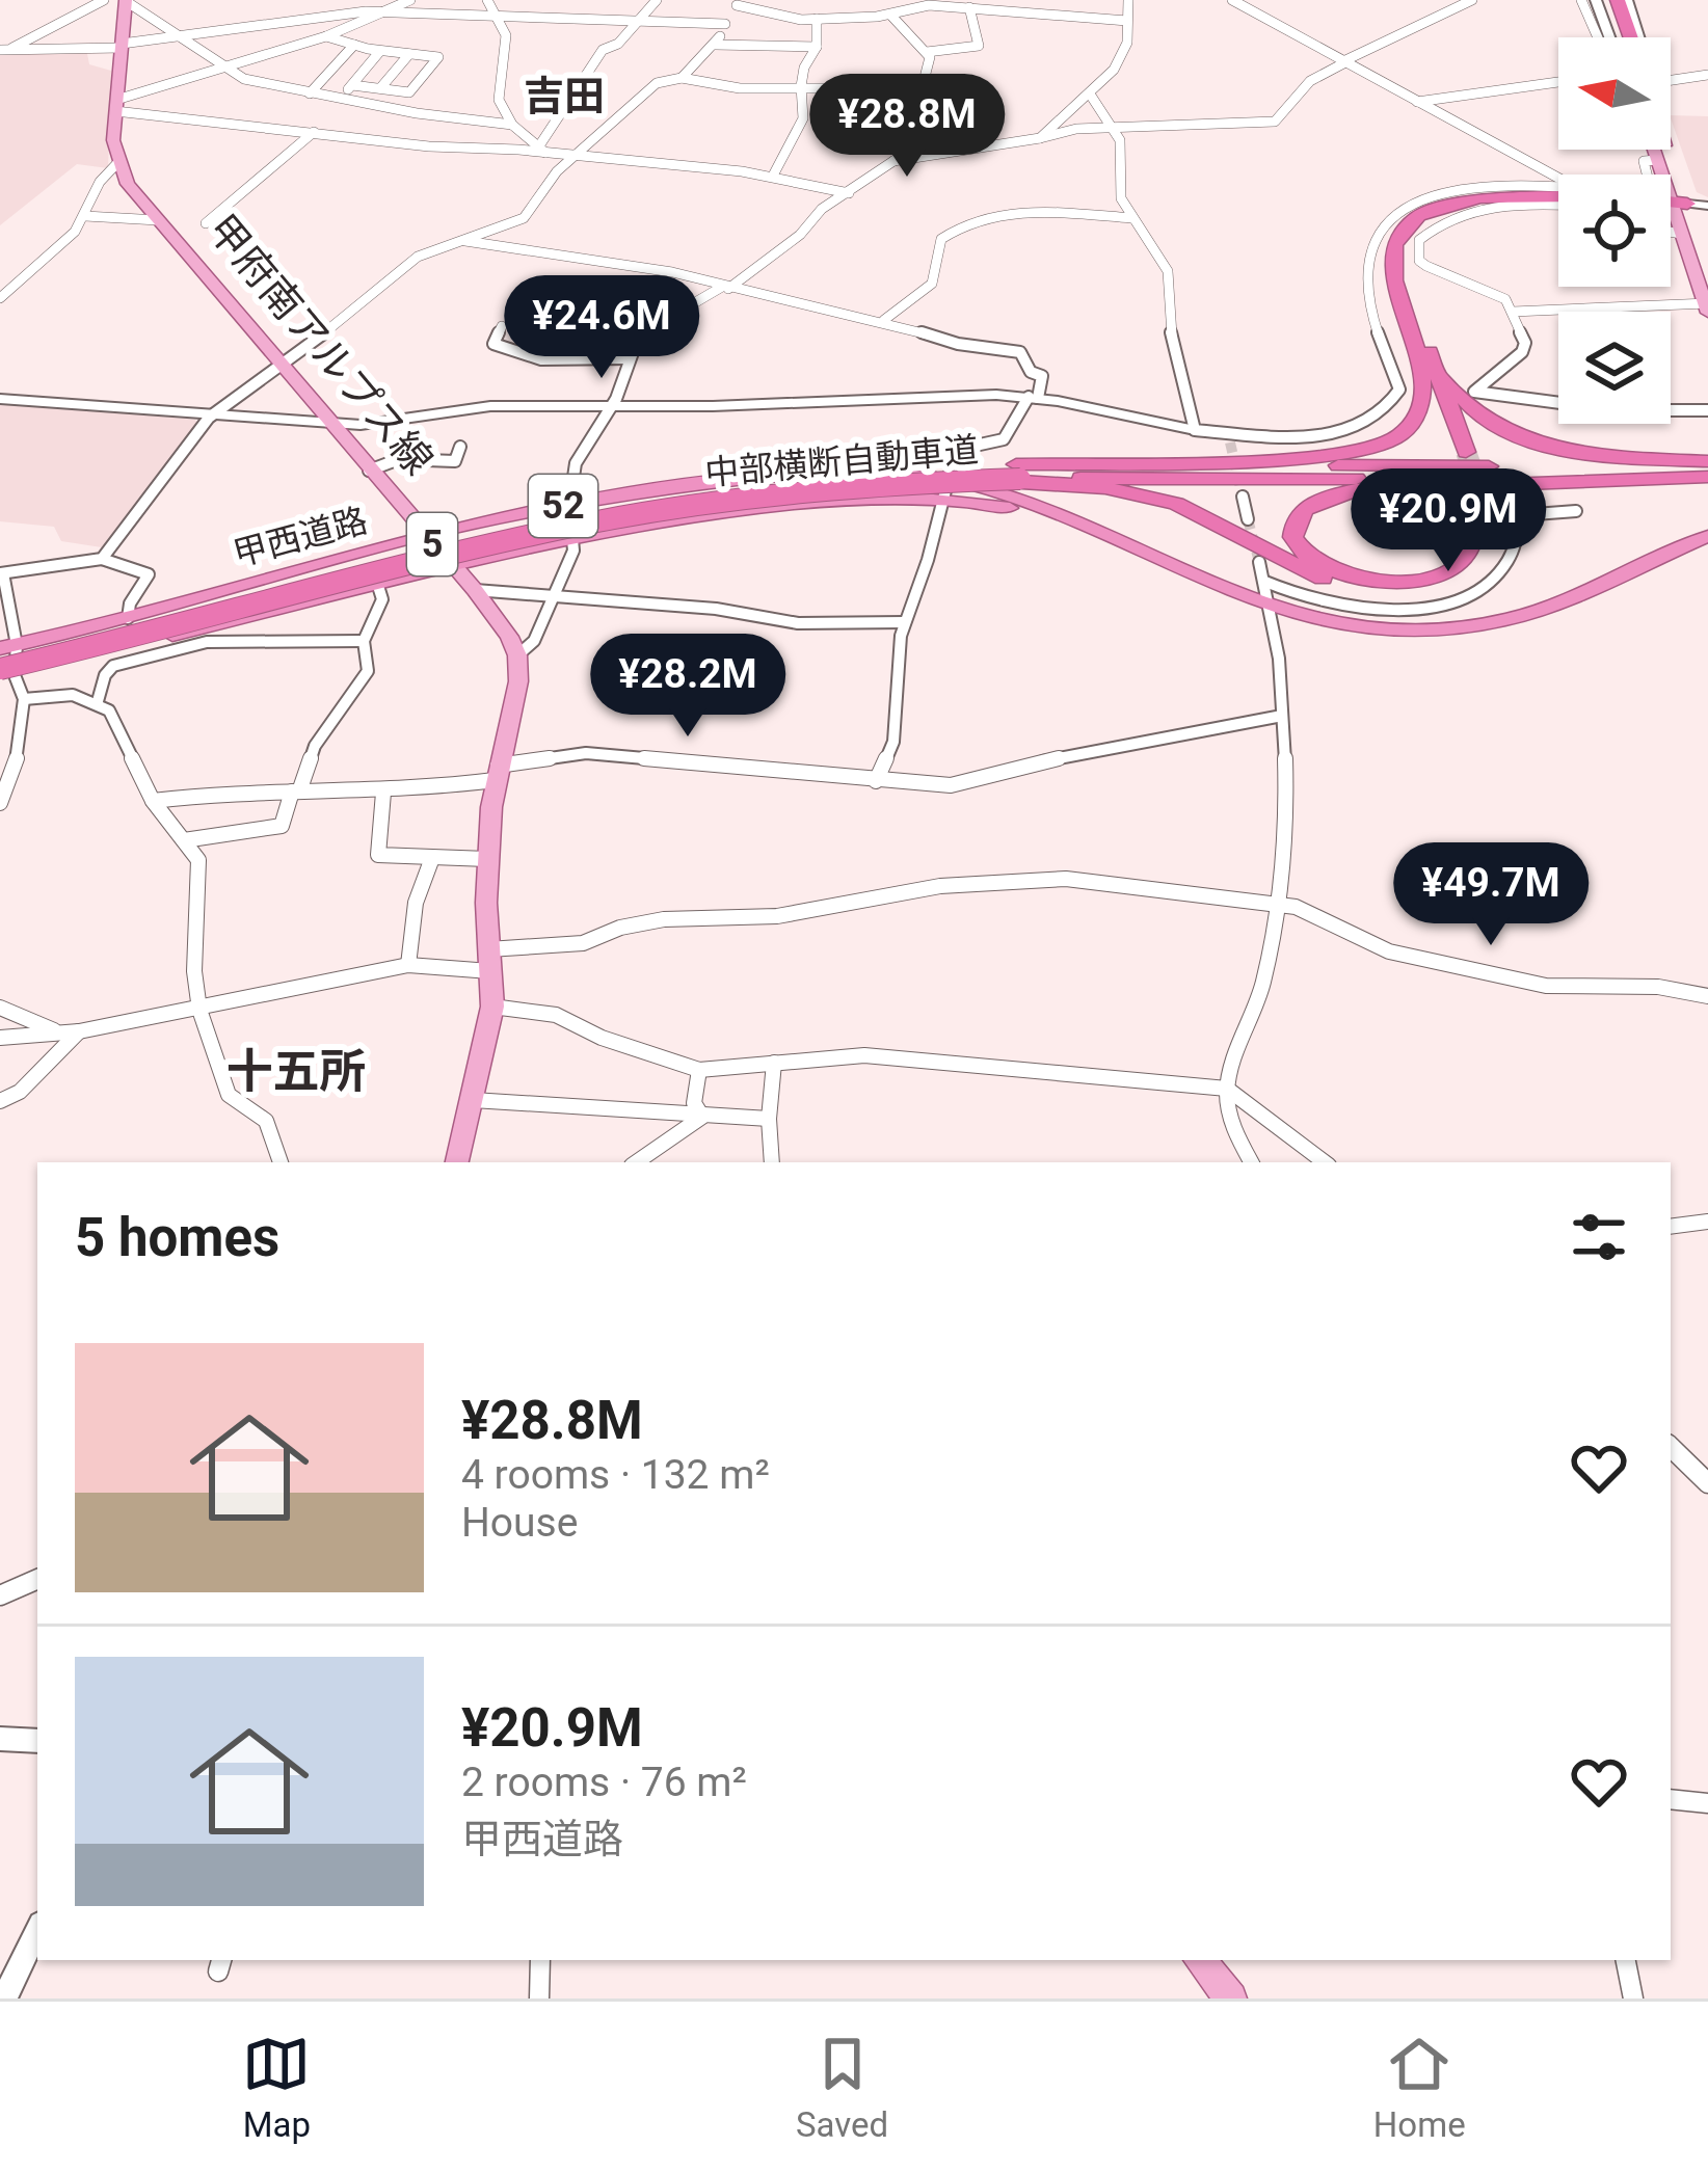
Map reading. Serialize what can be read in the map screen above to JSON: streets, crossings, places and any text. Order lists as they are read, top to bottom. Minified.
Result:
{"streets":{"highway":["中部横断自動車道","52","甲西道路"],"main road":["甲府南アルプス線","5"]},"crossings":[["甲府南アルプス線","甲西道路"],["中部横断自動車道","甲西道路"]],"districts":["吉田","十五所"],"north":"left","page":{"price":["¥28.8M","¥24.6M","¥20.9M","¥28.2M","¥49.7M"],"heading":"5 homes","list":[{"name":"¥28.8M","note":"4 rooms · 132 m² · House"},{"name":"¥20.9M","note":"2 rooms · 76 m² · 甲西道路"}],"tabs":["Map","Saved","Home"]}}
